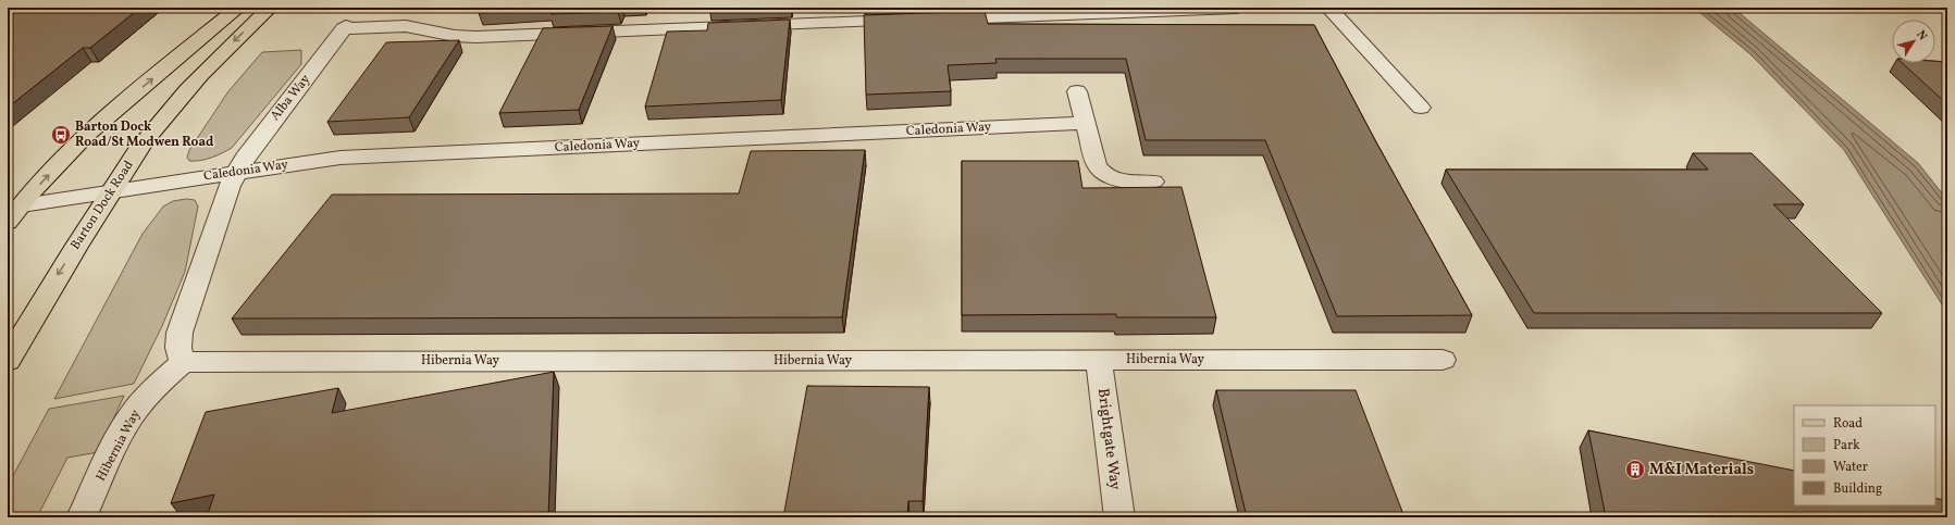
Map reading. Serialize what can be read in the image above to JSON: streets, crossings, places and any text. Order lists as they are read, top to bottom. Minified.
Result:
{"streets":{"main road":["Barton Dock Road"],"street":["Alba Way","Caledonia Way","Hibernia Way","Brightgate Way"]},"crossings":[["Alba Way","Caledonia Way"],["Caledonia Way","Barton Dock Road"],["Hibernia Way","Brightgate Way"]],"places":{"bus stop":["Barton Dock Road/St Modwen Road"],"building":["M&I Materials"]},"legend":["Road","Park","Water","Building"],"north":"top right"}
